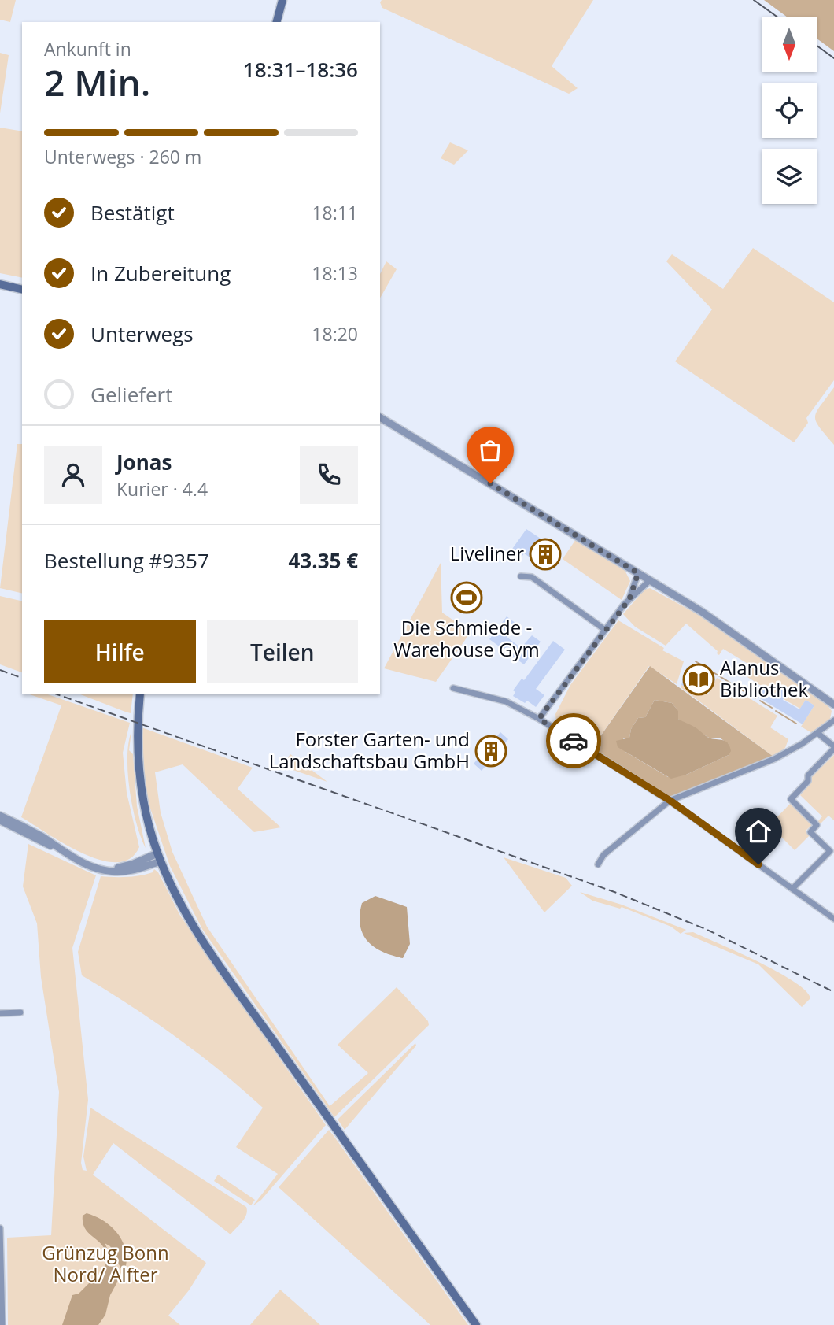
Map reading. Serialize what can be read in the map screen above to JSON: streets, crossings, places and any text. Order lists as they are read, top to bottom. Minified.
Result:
{"parks":["Grünzug Bonn Nord/ Alfter"],"places":{"building":["Liveliner","Forster Garten- und Landschaftsbau GmbH"],"sports":["Die Schmiede - Warehouse Gym"],"library":["Alanus Bibliothek"]},"north":"bottom","page":{"heading":["2 Min.","Ankunft in","18:31–18:36"],"panel":["Jonas","Kurier · 4.4","Bestellung #9357","43.35 €"],"bar":"Unterwegs · 260 m","list":[["Bestätigt","18:11"],["In Zubereitung","18:13"],["Unterwegs","18:20"],"Geliefert"],"buttons":["Hilfe","Teilen"]}}
